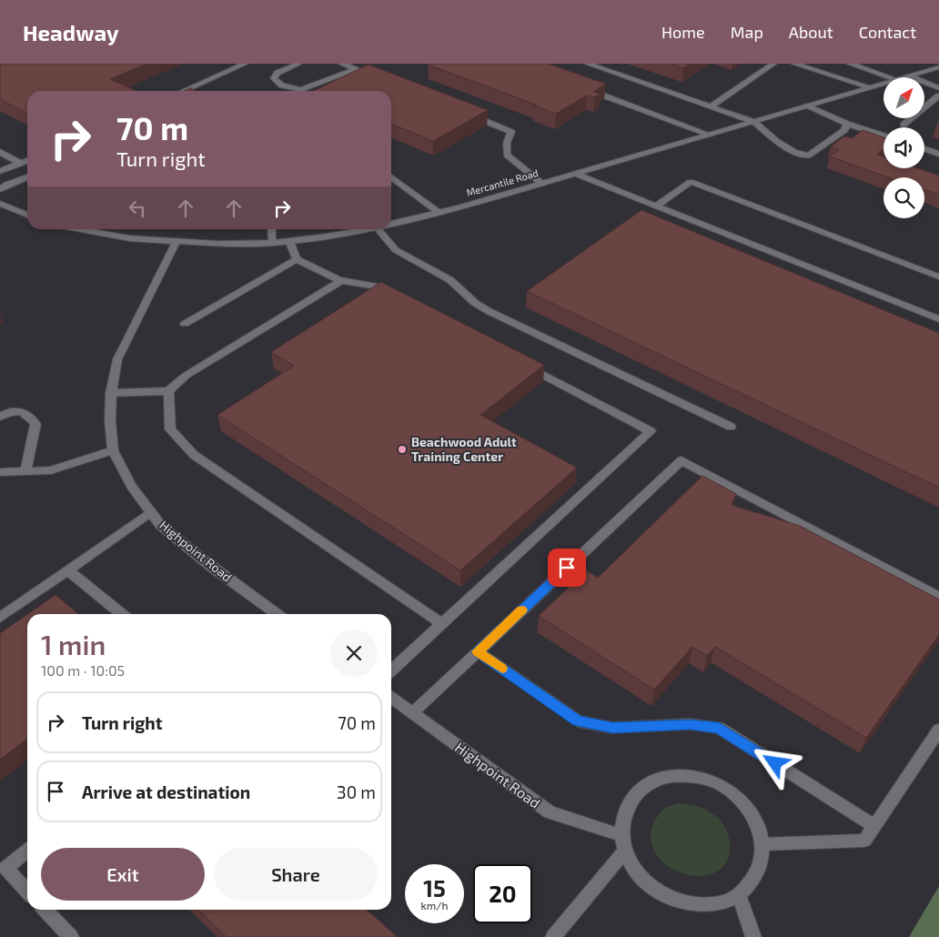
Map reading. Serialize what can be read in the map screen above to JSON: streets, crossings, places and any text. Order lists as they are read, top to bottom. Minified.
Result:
{"streets":{"street":["Mercantile Road","Highpoint Road"]},"crossings":[["Mercantile Road","Highpoint Road"]],"places":["Beachwood Adult Training Center"],"north":"top right","page":{"header":"Headway","nav":["Home","Map","About","Contact"],"turn":["70 m","Turn right"],"heading":["1 min","100 m · 10:05"],"list":[{"name":"Turn right","value":"70 m"},{"name":"Arrive at destination","value":"30 m"}],"buttons":["Exit","Share"],"speed":"15 km/h","limit":"20"}}
